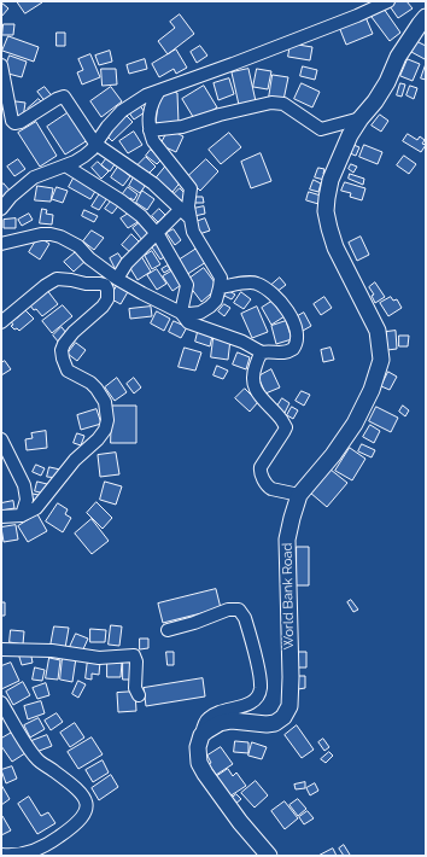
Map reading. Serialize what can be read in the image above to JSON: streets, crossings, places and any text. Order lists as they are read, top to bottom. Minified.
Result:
{"streets":{"main road":["World Bank Road"]}}
